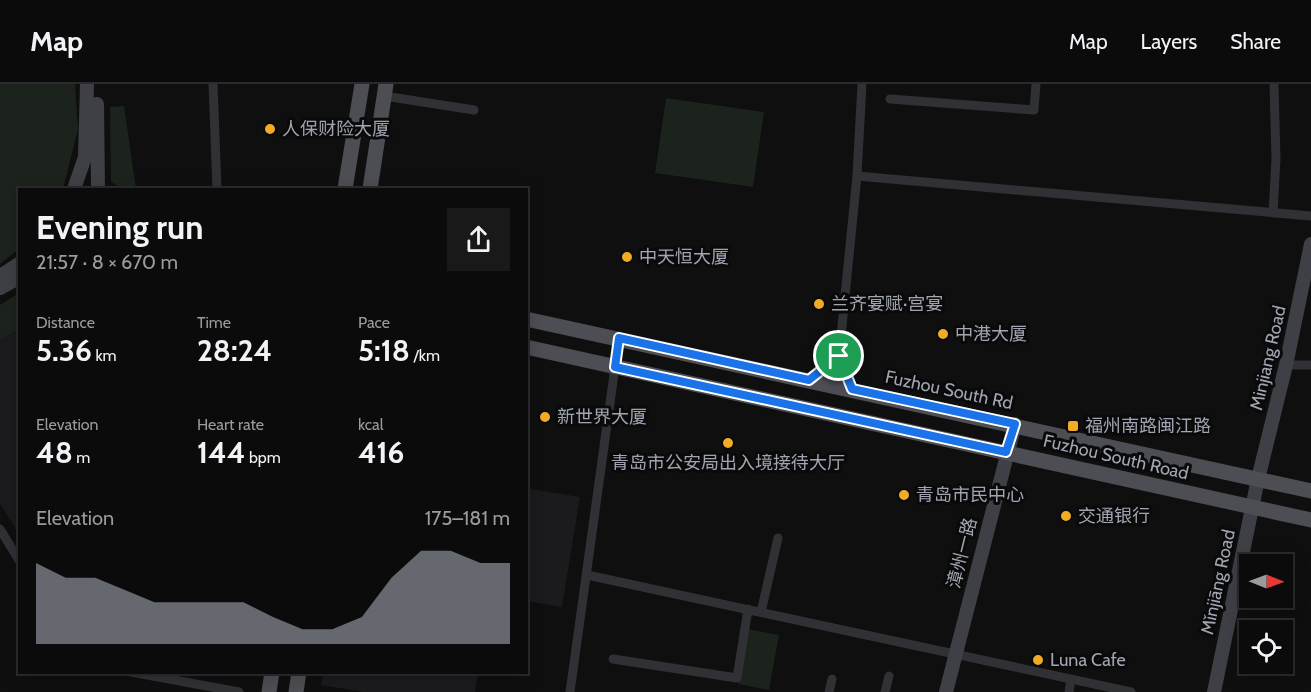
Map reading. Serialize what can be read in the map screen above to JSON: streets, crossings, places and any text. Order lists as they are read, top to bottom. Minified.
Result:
{"streets":{"main road":["Fuzhou South Rd","Fuzhou South Road"],"street":["Minjiang Road","漳州一路","Mǐnjiāng Road"]},"crossings":[["Minjiang Road","Fuzhou South Rd"],["Minjiang Road","Mǐnjiāng Road"],["Fuzhou South Rd","漳州一路"],["Fuzhou South Rd","Mǐnjiāng Road"],["Fuzhou South Road","漳州一路"],["Fuzhou South Road","Mǐnjiāng Road"]],"places":{"other":["人保财险大厦","中天恒大厦","兰齐宴赋·宫宴","中港大厦","新世界大厦","青岛市公安局出入境接待大厅","青岛市民中心","交通银行","Luna Cafe"],"transit":["福州南路闽江路"]},"north":"right","page":{"header":"Map","nav":["Map","Layers","Share"],"heading":["Evening run","21:57 · 8 × 670 m"],"stats":[["Distance","5.36 km"],["Time","28:24"],["Pace","5:18 /km"],["Elevation","48 m"],["Heart rate","144 bpm"],["kcal","416"]],"chart":["Elevation","175–181 m"]}}
